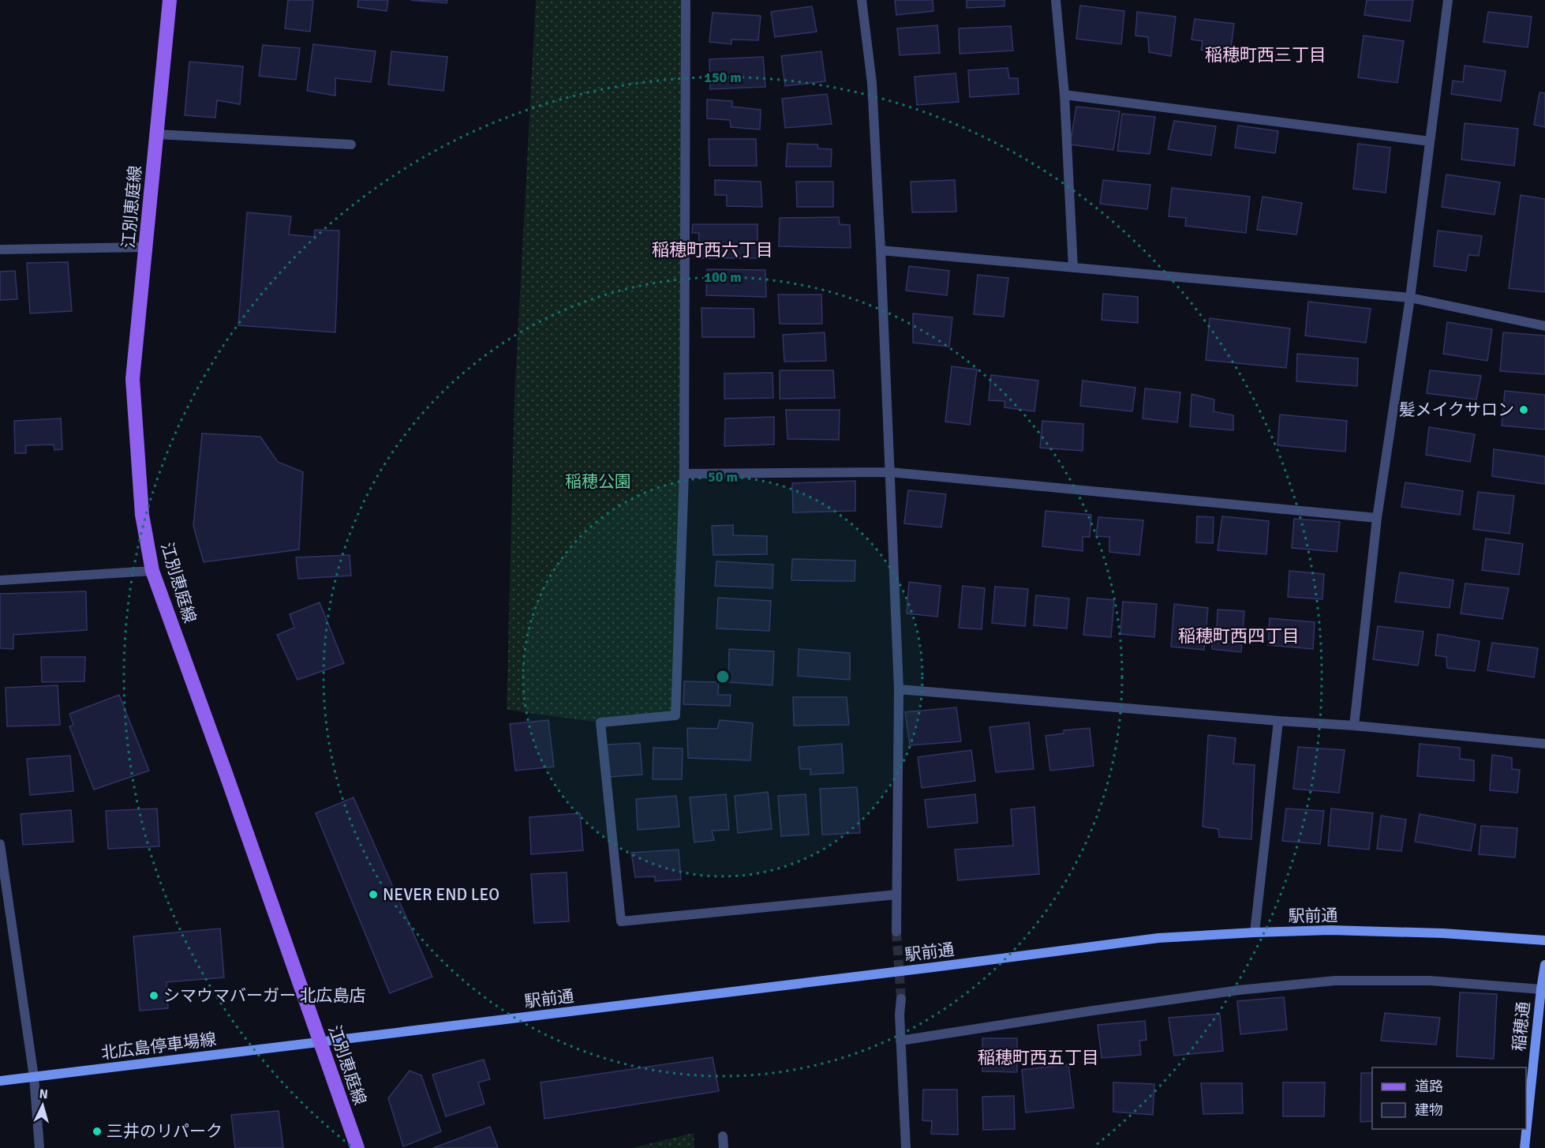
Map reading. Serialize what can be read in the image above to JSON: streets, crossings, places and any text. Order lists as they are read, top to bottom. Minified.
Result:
{"streets":{"main road":["江別恵庭線"],"street":["駅前通","稲穂通","北広島停車場線"]},"crossings":[["江別恵庭線","駅前通"],["江別恵庭線","北広島停車場線"],["駅前通","北広島停車場線"]],"districts":["稲穂町西三丁目","稲穂町西六丁目","稲穂町西四丁目","稲穂町西五丁目"],"parks":["稲穂公園"],"places":["髪メイクサロン","NEVER END LEO","シマウマバーガー 北広島店","三井のリパーク"],"legend":["道路","建物"],"north":"top","rings":["150 m","100 m","50 m"]}
